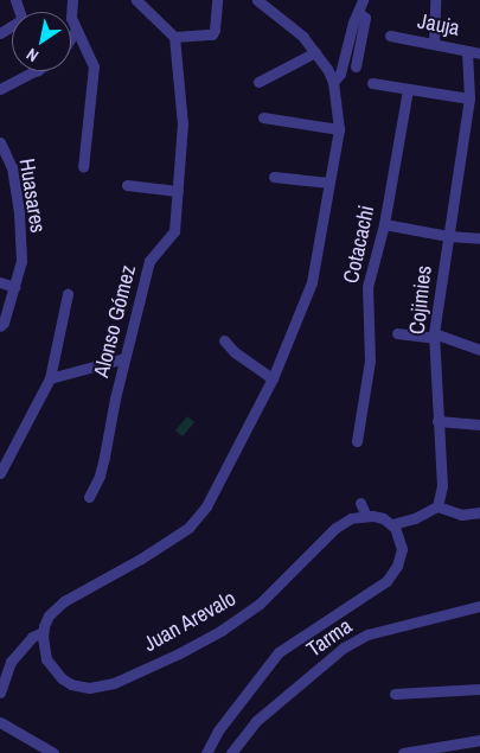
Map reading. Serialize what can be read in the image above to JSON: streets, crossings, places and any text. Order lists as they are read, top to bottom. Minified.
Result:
{"streets":{"street":["Jauja","Huasares","Cotacachi","Cojimies","Alonso Gómez","Juan Arevalo","Tarma"]},"crossings":[["Jauja","Cojimies"]],"north":"bottom left"}
